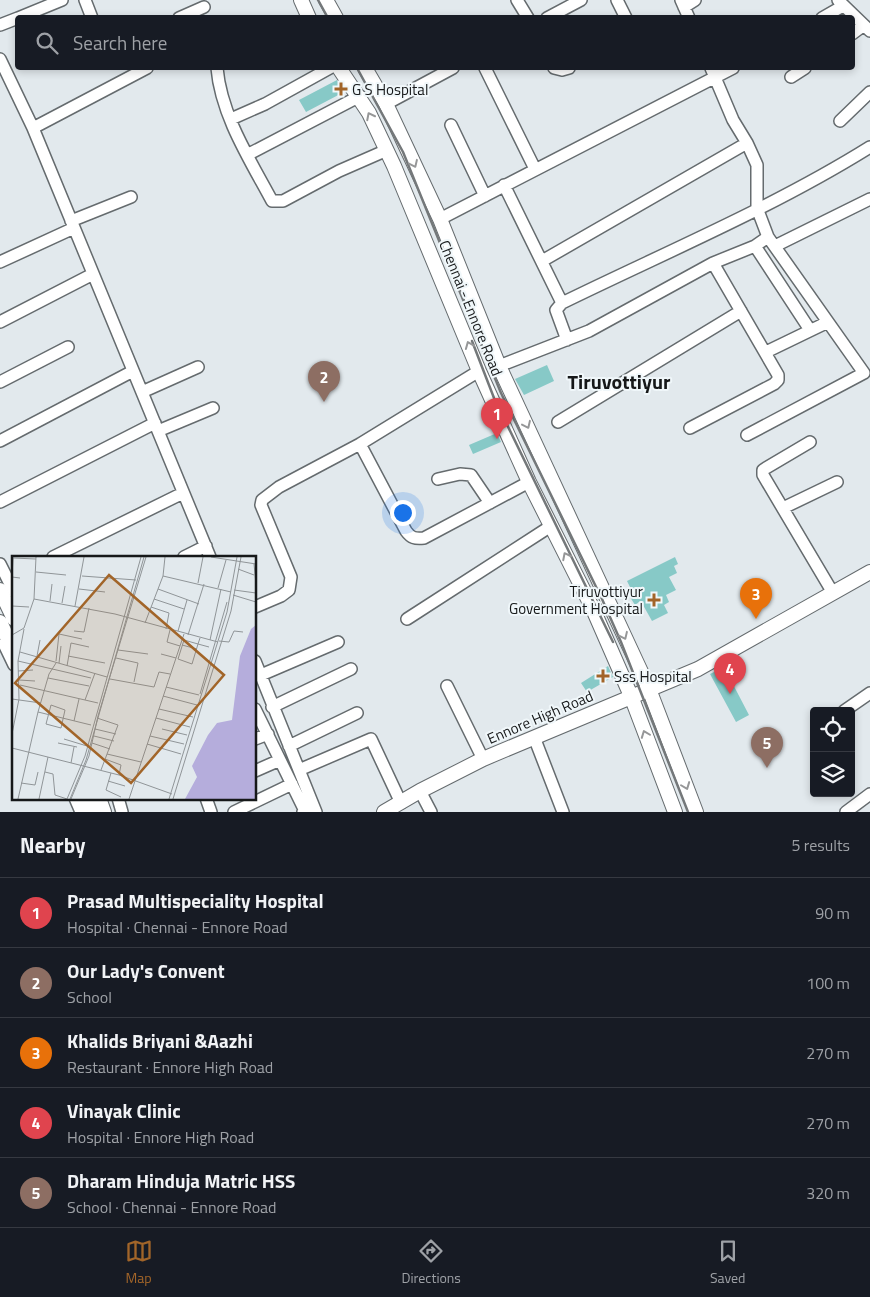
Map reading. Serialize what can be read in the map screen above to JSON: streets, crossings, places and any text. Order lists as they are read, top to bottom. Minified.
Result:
{"streets":{"main road":["Chennai - Ennore Road","Ennore High Road"]},"crossings":[["Chennai - Ennore Road","Ennore High Road"]],"districts":["Tiruvottiyur"],"places":{"health":["G S Hospital","Tiruvottiyur Government Hospital","Sss Hospital"]},"page":{"search":"Search here","pins":["2","1","3","4","5"],"heading":["Nearby","5 results"],"list":[{"mark":"1","name":"Prasad Multispeciality Hospital","note":"Hospital · Chennai - Ennore Road","value":"90 m"},{"mark":"2","name":"Our Lady's Convent","note":"School","value":"100 m"},{"mark":"3","name":"Khalids Briyani &Aazhi","note":"Restaurant · Ennore High Road","value":"270 m"},{"mark":"4","name":"Vinayak Clinic","note":"Hospital · Ennore High Road","value":"270 m"},{"mark":"5","name":"Dharam Hinduja Matric HSS","note":"School · Chennai - Ennore Road","value":"320 m"}],"nav":["Map","Directions","Saved"]}}
